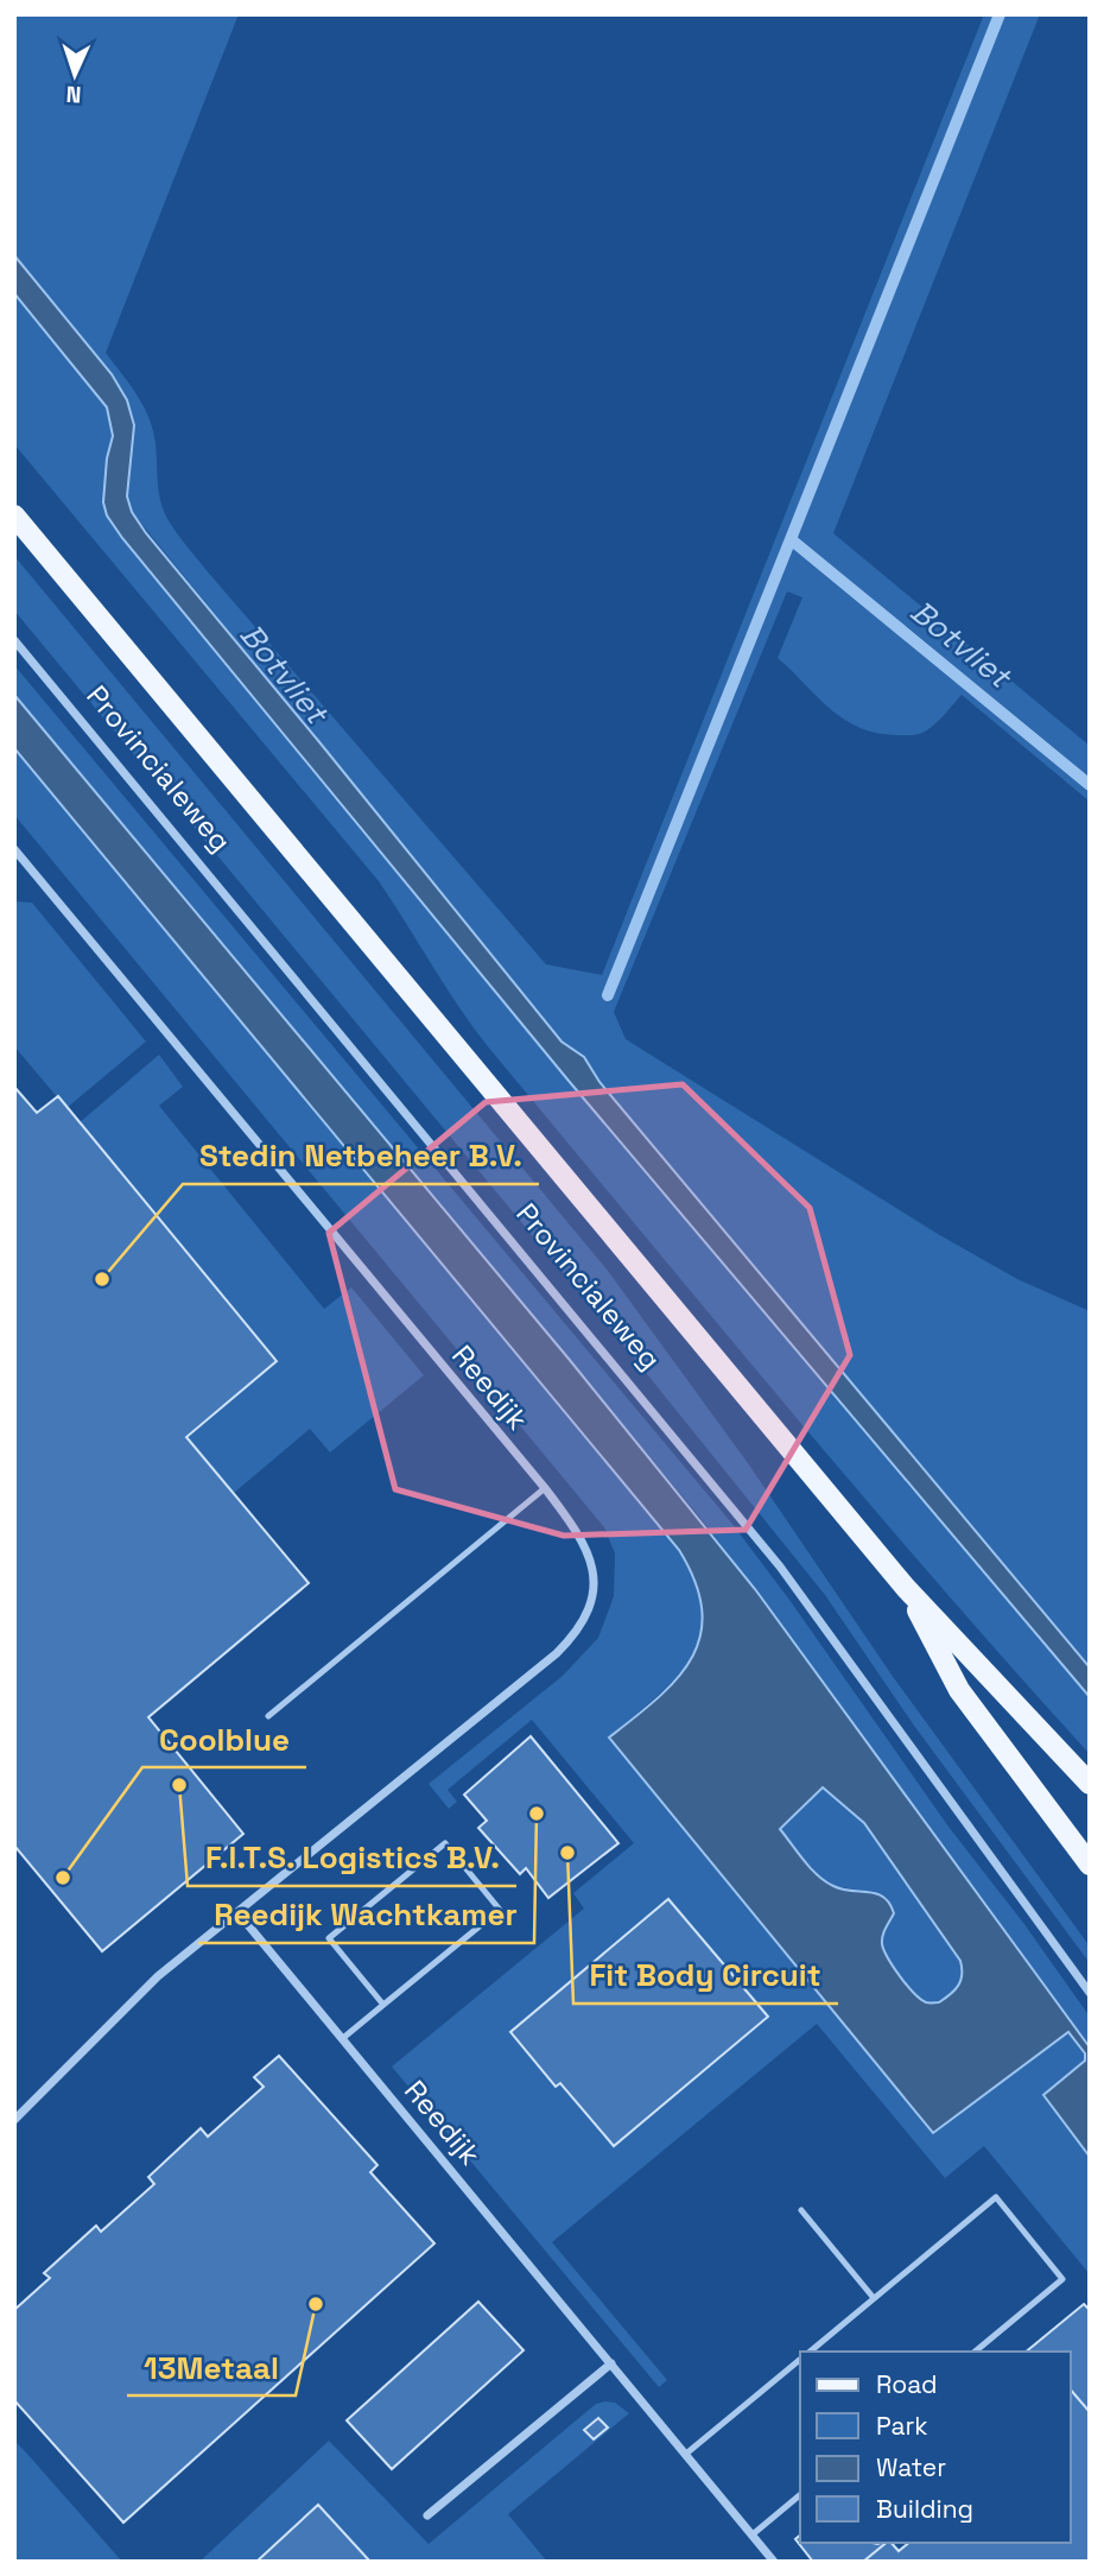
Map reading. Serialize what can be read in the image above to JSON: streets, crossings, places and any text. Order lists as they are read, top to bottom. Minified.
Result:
{"streets":{"main road":["Provincialeweg"],"street":["Reedijk"]},"water":["Botvliet"],"places":["Stedin Netbeheer B.V.","F.I.T.S. Logistics B.V.","Reedijk Wachtkamer","Fit Body Circuit","Coolblue","13Metaal"],"legend":["Road","Park","Water","Building"],"north":"bottom"}
